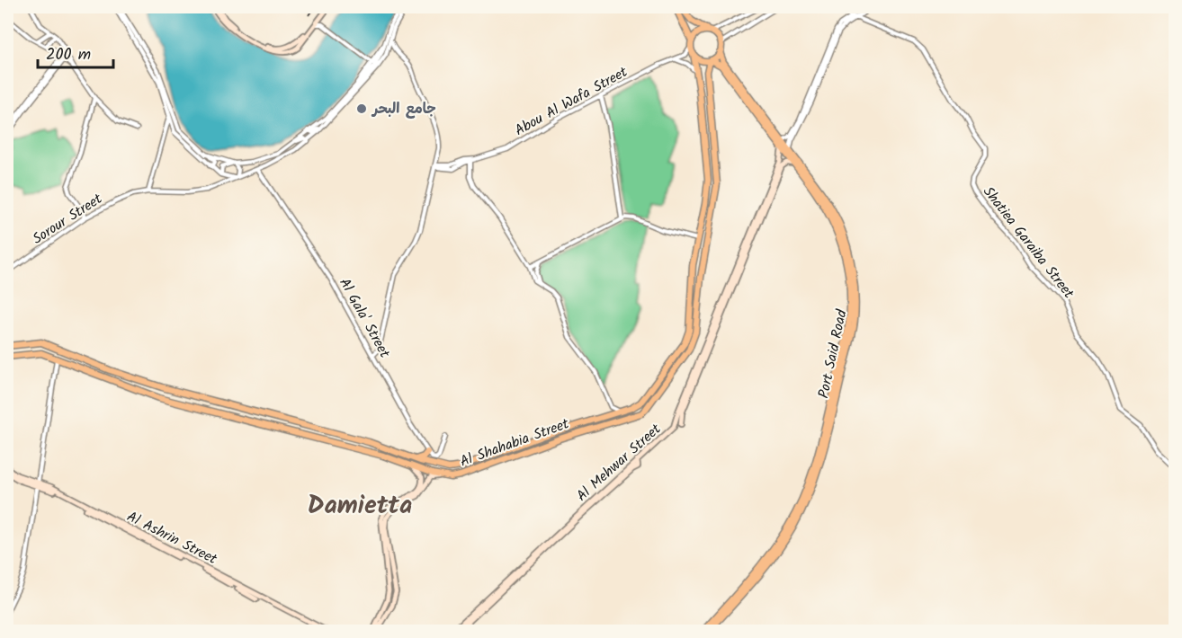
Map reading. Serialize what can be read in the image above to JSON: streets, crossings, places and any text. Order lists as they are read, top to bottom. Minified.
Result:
{"streets":{"highway":["Port Said Road","Al Shahabia Street"],"main road":["Al Mehwar Street","Al Ashrin Street"],"street":["Abou Al Wafa Street","Sorour Street","Shatiea Garaiba Street","Al Gala' Street"]},"crossings":[["Abou Al Wafa Street","Port Said Road"],["Abou Al Wafa Street","Al Shahabia Street"],["Sorour Street","Al Gala' Street"],["Shatiea Garaiba Street","Al Mehwar Street"],["Port Said Road","Al Shahabia Street"],["Port Said Road","Al Mehwar Street"]],"districts":["Damietta"],"places":["جامع البحر"],"scale_bar":"200 m"}
